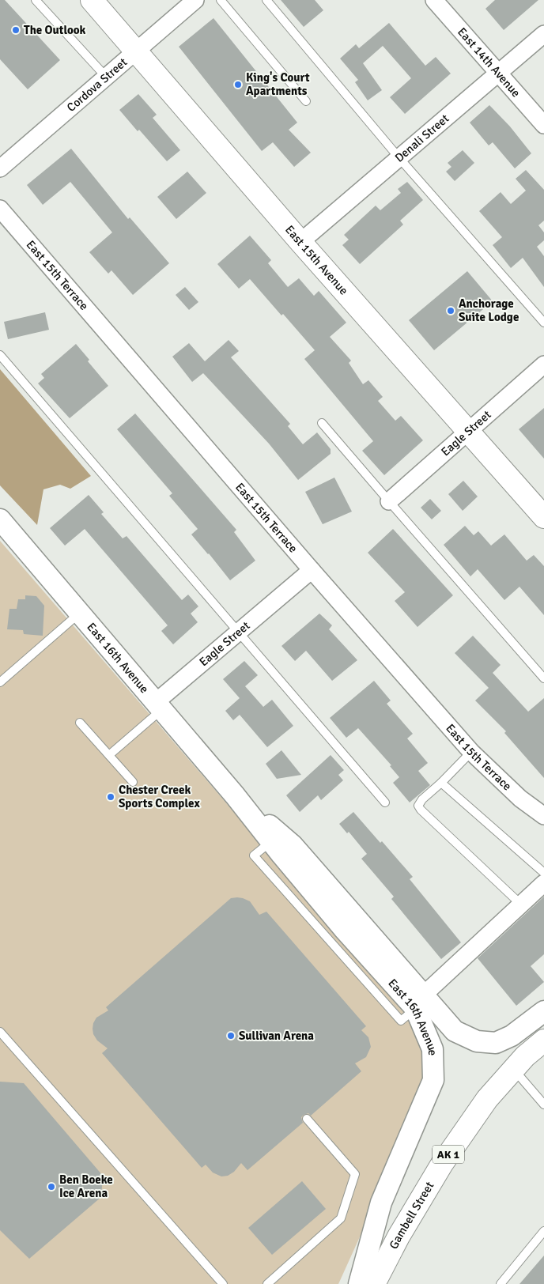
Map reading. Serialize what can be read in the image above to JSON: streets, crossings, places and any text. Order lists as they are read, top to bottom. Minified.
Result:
{"streets":{"main road":["East 15th Avenue","AK 1","Gambell Street"],"street":["East 14th Avenue","Cordova Street","Denali Street","East 15th Terrace","Eagle Street","East 16th Avenue"]},"crossings":[["East 14th Avenue","Denali Street"],["Cordova Street","East 15th Avenue"],["Denali Street","East 15th Avenue"],["East 15th Avenue","Eagle Street"],["East 15th Terrace","Eagle Street"],["Eagle Street","East 16th Avenue"]],"places":["The Outlook","King's Court Apartments","Anchorage Suite Lodge","Chester Creek Sports Complex","Sullivan Arena","Ben Boeke Ice Arena"]}
